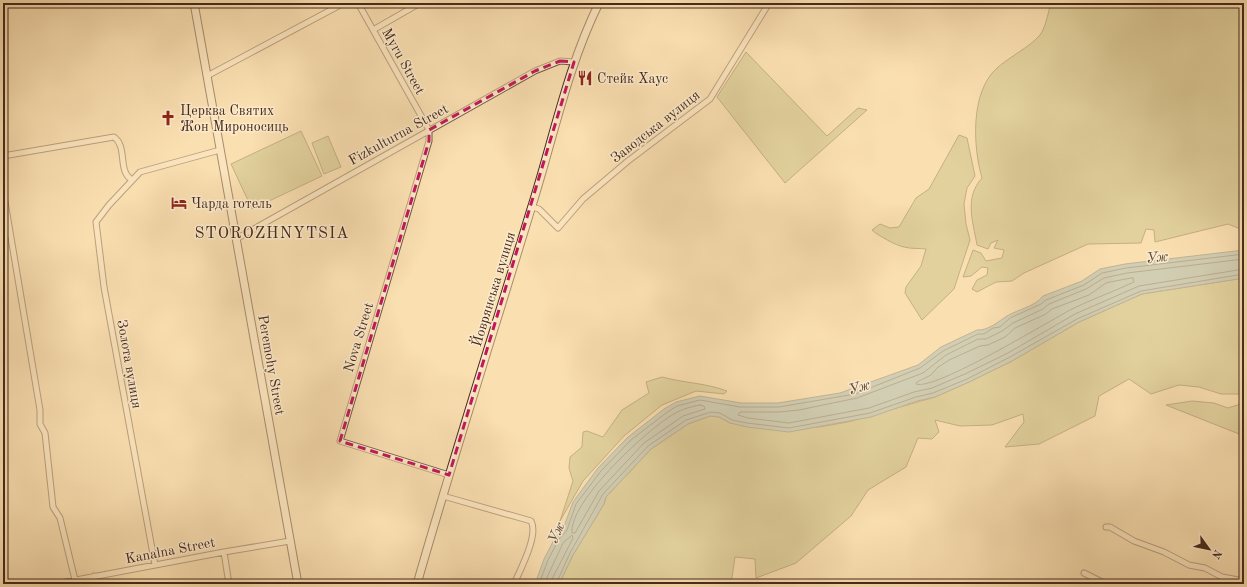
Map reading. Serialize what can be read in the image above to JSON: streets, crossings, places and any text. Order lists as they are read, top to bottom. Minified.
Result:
{"streets":{"street":["Myru Street","Заводська вулиця","Fizkulturna Street","Йоврянська вулиця","Nova Street","Золота вулиця","Peremohy Street","Kanalna Street"]},"crossings":[["Myru Street","Fizkulturna Street"],["Myru Street","Nova Street"],["Заводська вулиця","Йоврянська вулиця"],["Fizkulturna Street","Йоврянська вулиця"],["Fizkulturna Street","Nova Street"],["Fizkulturna Street","Peremohy Street"],["Йоврянська вулиця","Nova Street"],["Золота вулиця","Kanalna Street"],["Peremohy Street","Kanalna Street"]],"districts":["STOROZHNYTSIA"],"water":["Уж"],"places":{"restaurant":["Стейк Хаус"],"church":["Церква Святих Жон Мироносиць"],"hotel":["Чарда готель"]},"north":"bottom right"}
